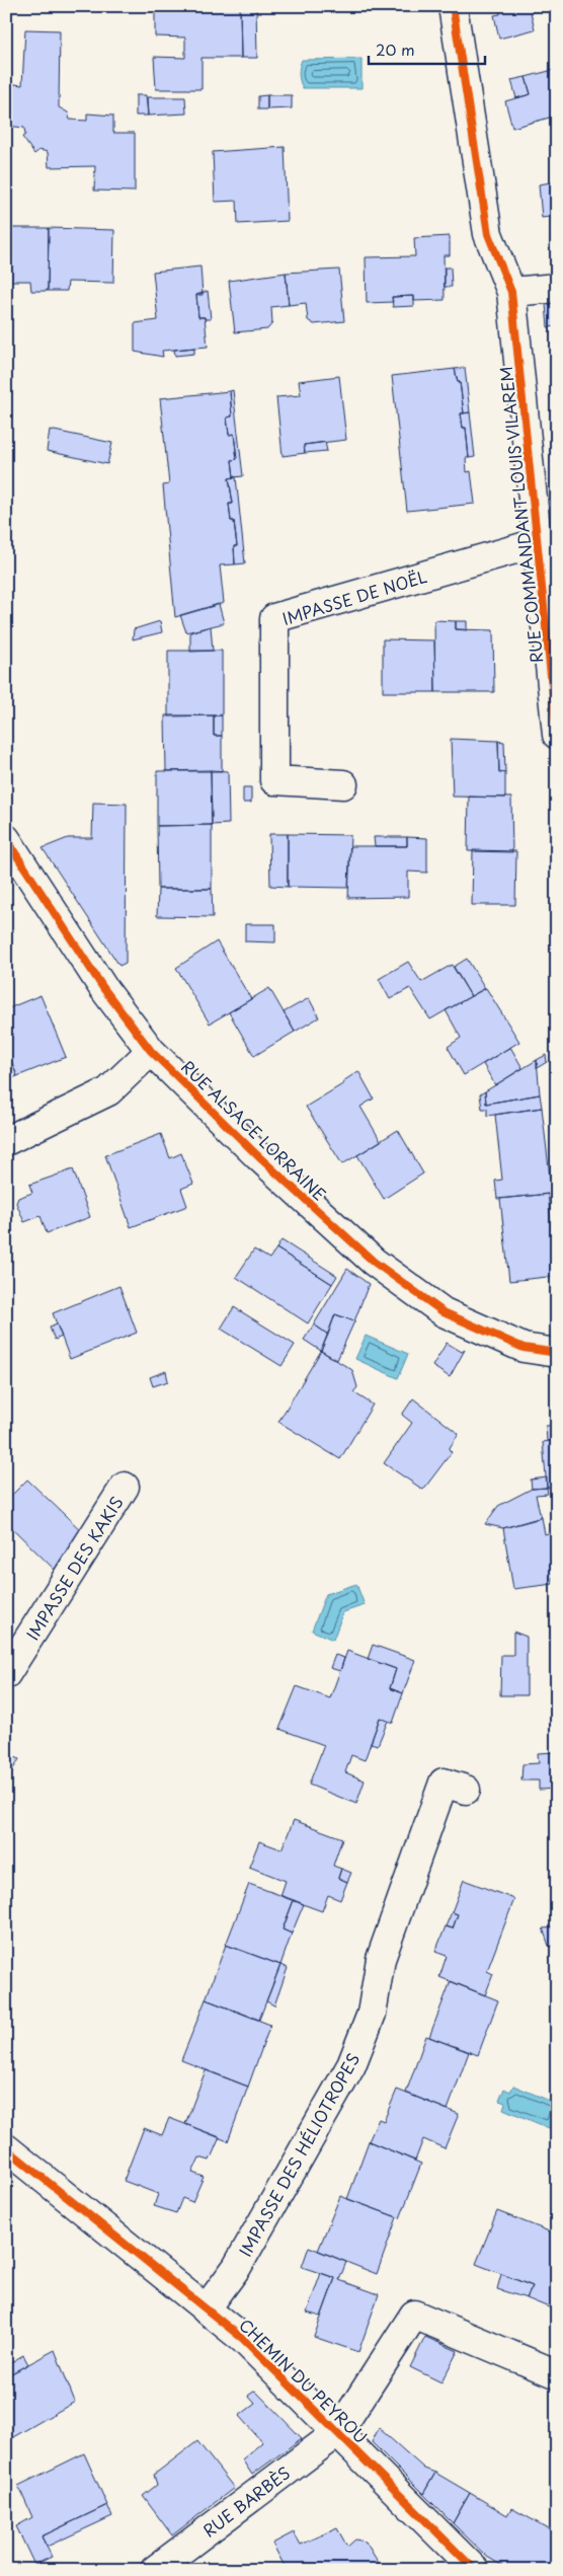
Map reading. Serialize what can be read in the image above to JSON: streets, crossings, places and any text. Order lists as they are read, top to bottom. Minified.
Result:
{"streets":{"street":["RUE COMMANDANT LOUIS VILAREM","IMPASSE DE NOËL","RUE ALSACE LORRAINE","IMPASSE DES KAKIS","IMPASSE DES HÉLIOTROPES","CHEMIN DU PEYROU","RUE BARBÈS"]},"crossings":[["RUE COMMANDANT LOUIS VILAREM","IMPASSE DE NOËL"],["IMPASSE DES HÉLIOTROPES","CHEMIN DU PEYROU"],["CHEMIN DU PEYROU","RUE BARBÈS"]],"scale_bar":"20 m"}
